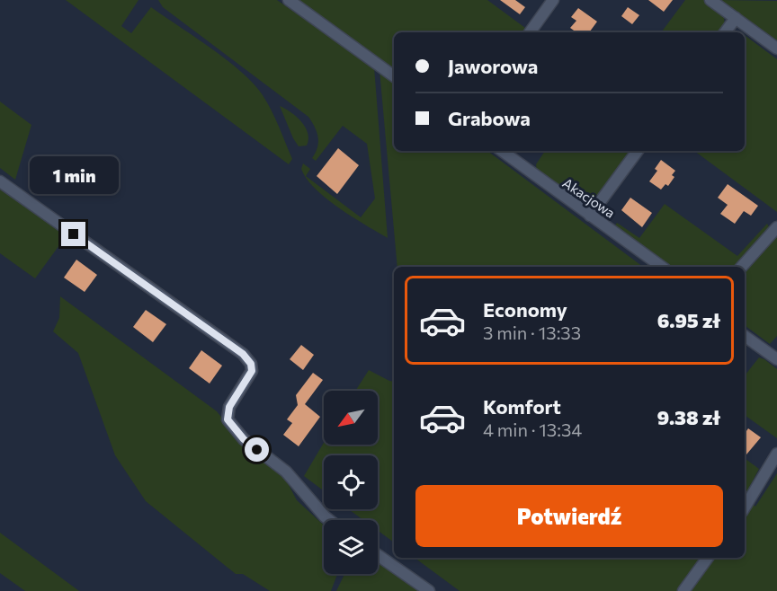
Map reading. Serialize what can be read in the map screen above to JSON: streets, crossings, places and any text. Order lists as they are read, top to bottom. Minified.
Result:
{"streets":{"street":["Akacjowa"]},"north":"bottom left","page":{"banner":["Jaworowa","Grabowa"],"bubble":"1 min","list":[{"name":"Economy","note":"3 min · 13:33","value":"6.95 zł"},{"name":"Komfort","note":"4 min · 13:34","value":"9.38 zł"}],"buttons":"Potwierdź"}}
